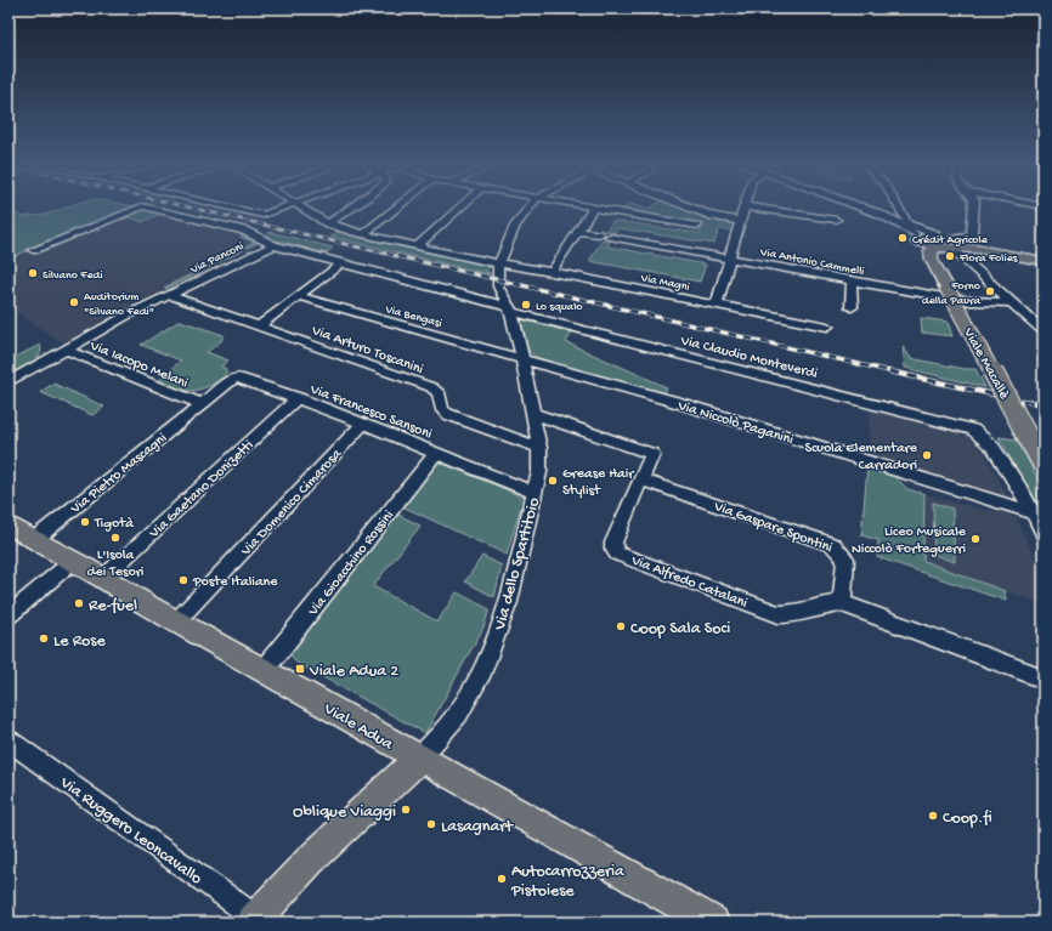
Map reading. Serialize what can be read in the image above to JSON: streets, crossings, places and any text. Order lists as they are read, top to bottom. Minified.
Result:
{"streets":{"main road":["Viale Macallè","Via dello Spartitoio","Viale Adua"],"street":["Via Panconi","Via Antonio Cammelli","Via Magni","Via Bengasi","Via Arturo Toscanini","Via Claudio Monteverdi","Via Iacopo Melani","Via Francesco Sansoni","Via Niccolò Paganini","Via Pietro Mascagni","Via Gaetano Donizetti","Via Domenico Cimarosa","Via Gaspare Spontini","Via Gioacchino Rossini","Via Alfredo Catalani","Via Ruggero Leoncavallo"]},"crossings":[["Via Panconi","Via Arturo Toscanini"],["Via Panconi","Via Iacopo Melani"],["Via Antonio Cammelli","Viale Macallè"],["Via Magni","Via dello Spartitoio"],["Via Bengasi","Via Niccolò Paganini"],["Via Bengasi","Via dello Spartitoio"],["Via Arturo Toscanini","Via dello Spartitoio"],["Via Claudio Monteverdi","Via Niccolò Paganini"],["Via Claudio Monteverdi","Via dello Spartitoio"],["Via Iacopo Melani","Via Francesco Sansoni"],["Via Iacopo Melani","Via Pietro Mascagni"],["Via Francesco Sansoni","Via Pietro Mascagni"],["Via Francesco Sansoni","Via Gaetano Donizetti"],["Via Francesco Sansoni","Via Domenico Cimarosa"],["Via Francesco Sansoni","Via Gioacchino Rossini"],["Via Francesco Sansoni","Via dello Spartitoio"],["Via Niccolò Paganini","Via dello Spartitoio"],["Via Pietro Mascagni","Viale Adua"],["Via Gaetano Donizetti","Viale Adua"],["Via Domenico Cimarosa","Viale Adua"],["Via Gaspare Spontini","Via Alfredo Catalani"],["Via Gioacchino Rossini","Viale Adua"],["Via dello Spartitoio","Viale Adua"],["Via dello Spartitoio","Via Ruggero Leoncavallo"]],"places":{"other":["Crédit Agricole","Flora Folies","Silvano Fedi","Forno della Paura","Auditorium \"Silvano Fedi\"","Lo squalo","Scuola Elementare Carradori","Grease Hair Stylist","Tigotà","L'Isola dei Tesori","Liceo Musicale Niccolò Forteguerri","Poste Italiane","Re-fuel","Coop Sala Soci","Le Rose","Oblique Viaggi","Coop.fi","Lasagnart","Autocarrozzeria Pistoiese"],"transit":["Viale Adua 2"]}}
